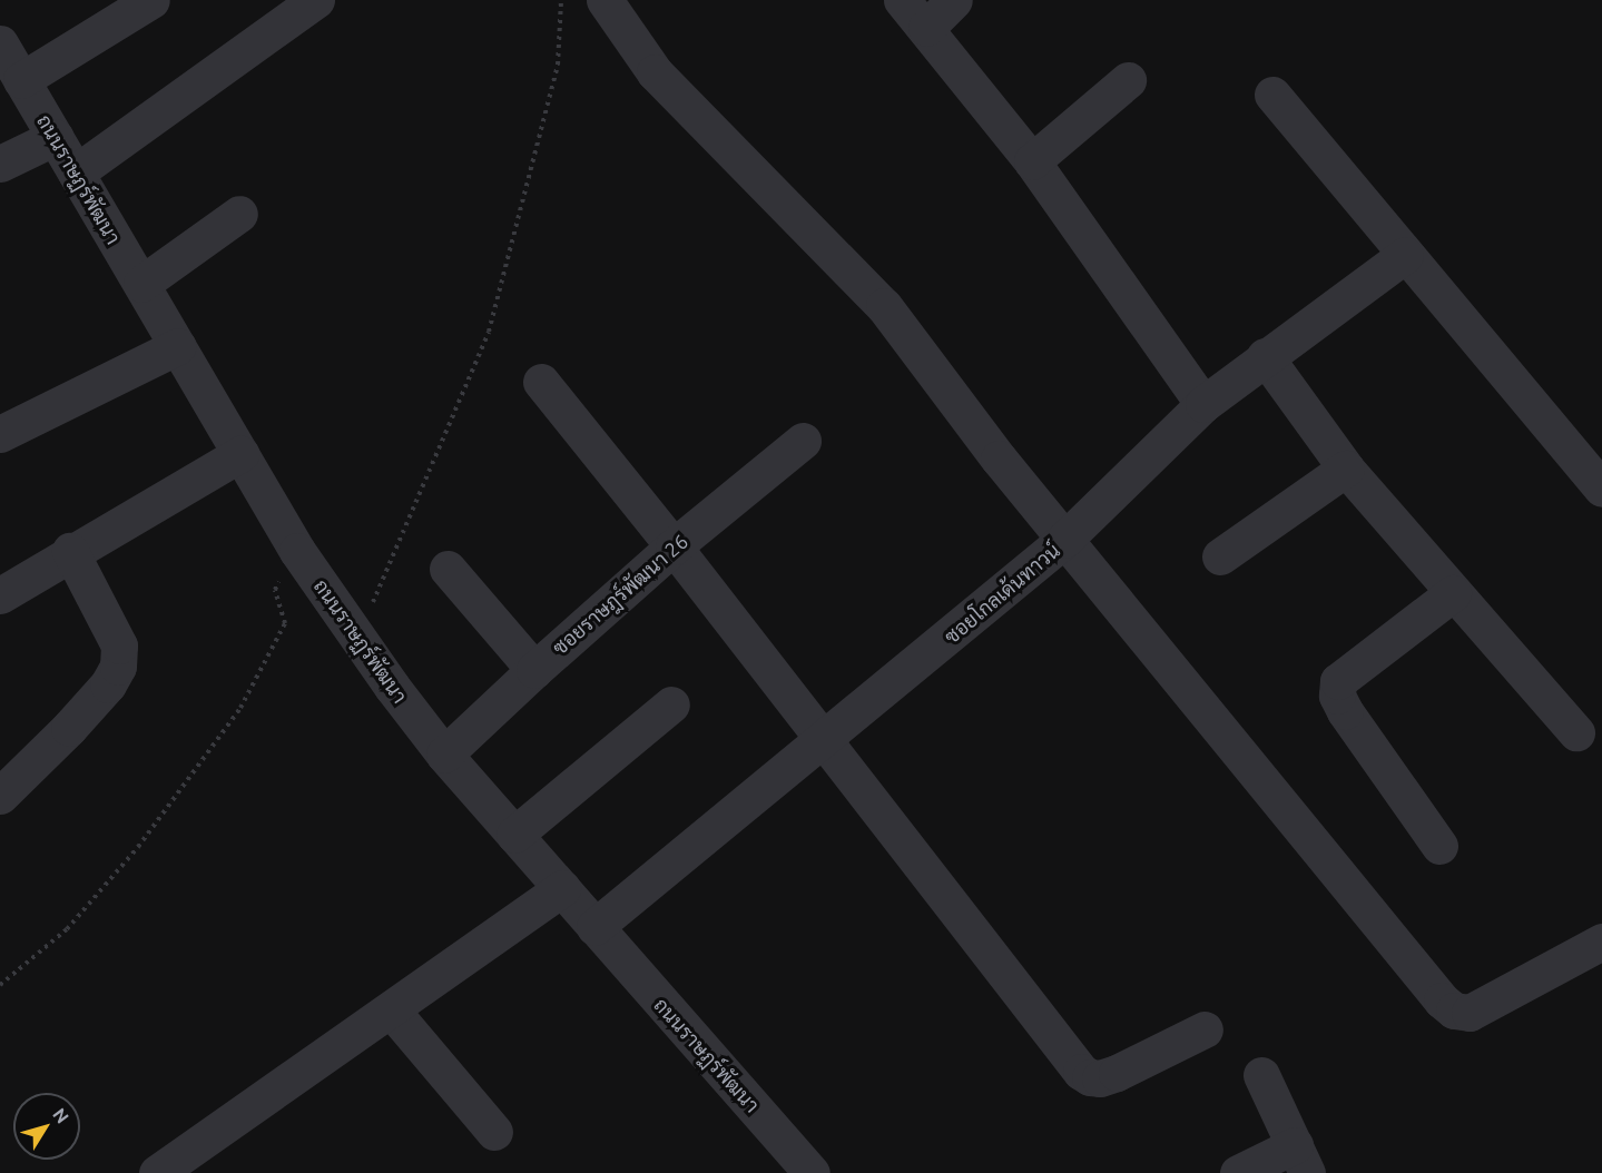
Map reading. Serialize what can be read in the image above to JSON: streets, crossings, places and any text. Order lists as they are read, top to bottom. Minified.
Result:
{"streets":{"street":["ถนนราษฏร์พัฒนา","ซอยโกลเด้นทาวน์","ซอยราษฎร์พัฒนา 26"]},"crossings":[["ถนนราษฏร์พัฒนา","ซอยโกลเด้นทาวน์"],["ถนนราษฏร์พัฒนา","ซอยราษฎร์พัฒนา 26"]],"north":"top right"}
